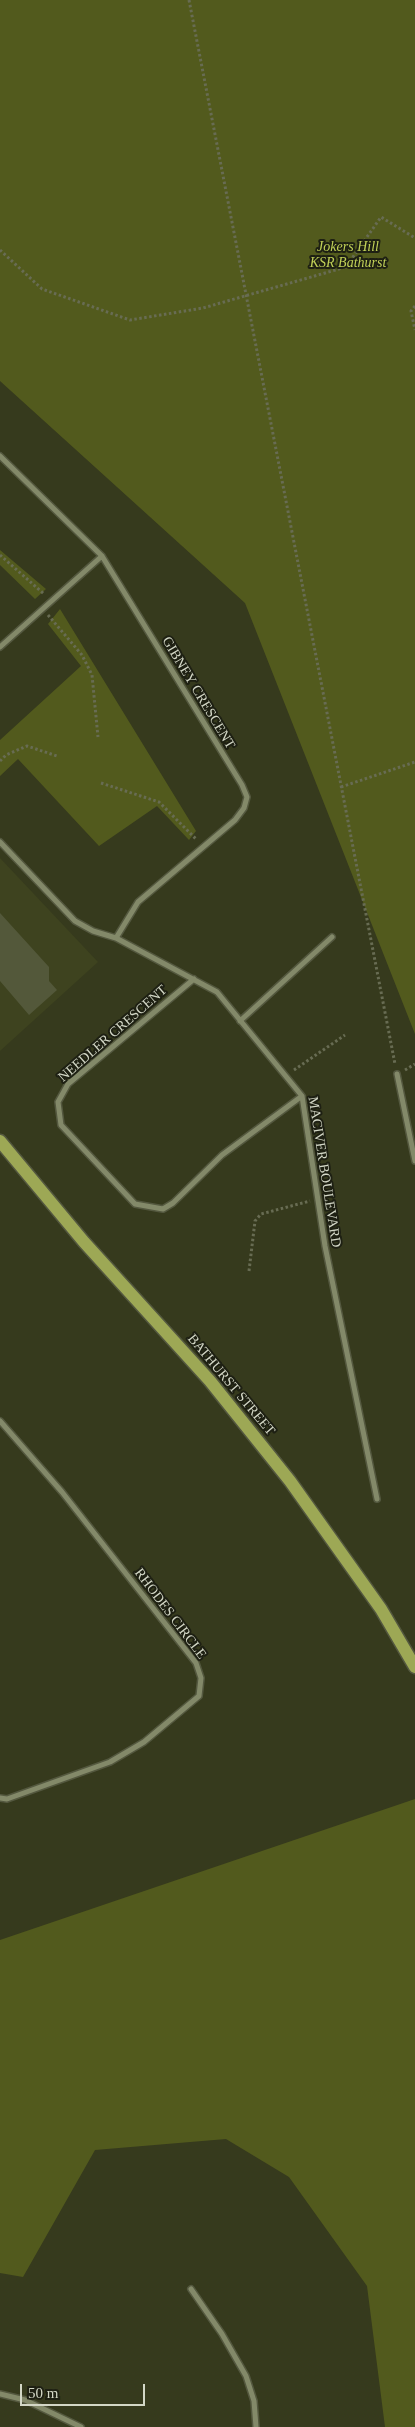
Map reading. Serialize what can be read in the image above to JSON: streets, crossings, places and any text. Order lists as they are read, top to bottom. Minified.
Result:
{"streets":{"main road":["BATHURST STREET"],"street":["GIBNEY CRESCENT","NEEDLER CRESCENT","MACIVER BOULEVARD","RHODES CIRCLE"]},"crossings":[["GIBNEY CRESCENT","MACIVER BOULEVARD"],["NEEDLER CRESCENT","MACIVER BOULEVARD"]],"parks":["Jokers Hill KSR Bathurst"],"scale_bar":"50 m"}
